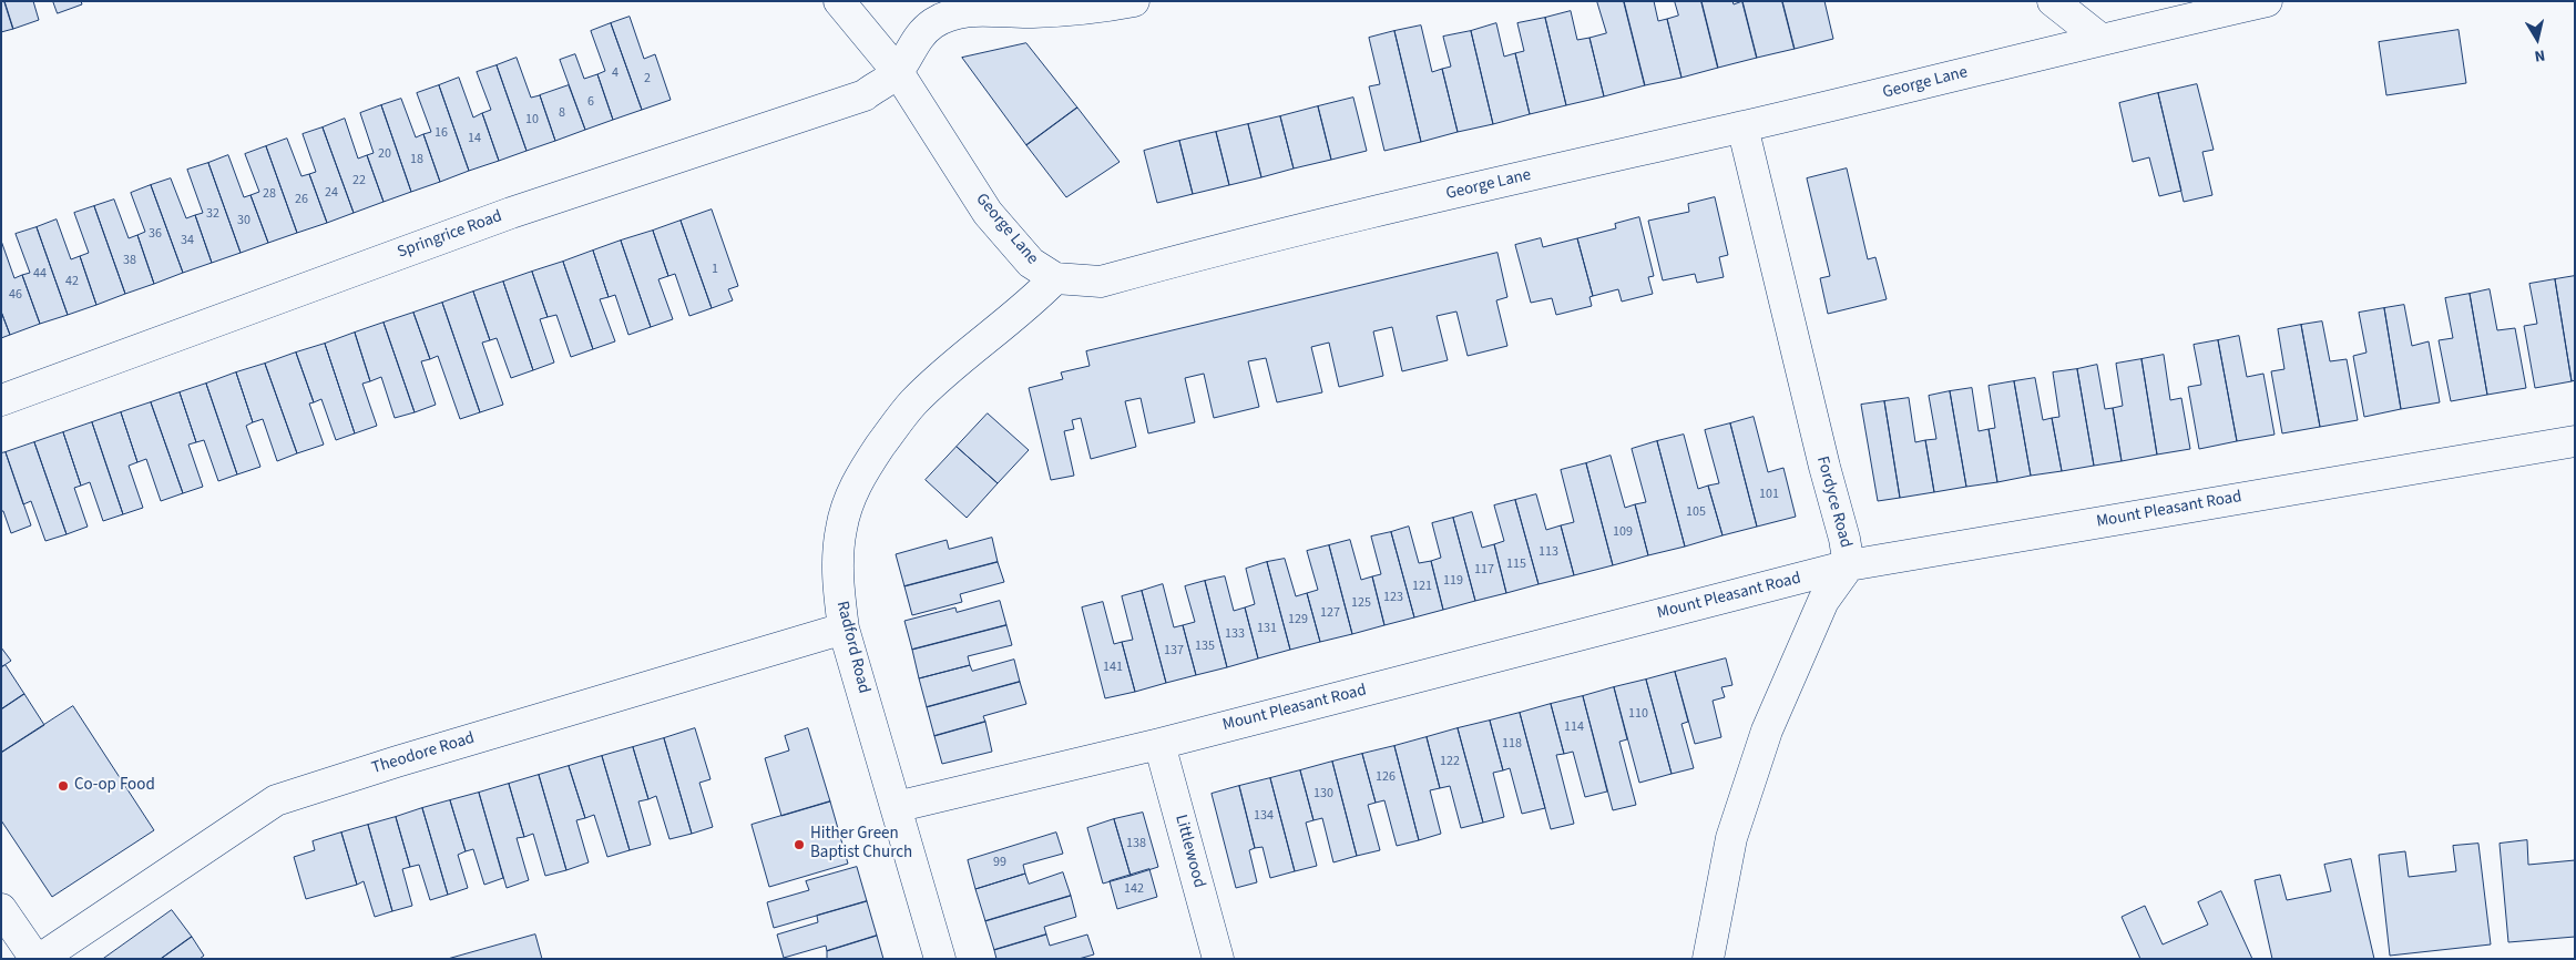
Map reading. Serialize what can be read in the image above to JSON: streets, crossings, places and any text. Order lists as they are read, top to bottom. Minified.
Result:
{"streets":{"street":["George Lane","Springrice Road","Fordyce Road","Mount Pleasant Road","Radford Road","Theodore Road","Littlewood"]},"crossings":[["George Lane","Springrice Road"],["George Lane","Fordyce Road"],["George Lane","Radford Road"],["Fordyce Road","Mount Pleasant Road"],["Mount Pleasant Road","Radford Road"],["Mount Pleasant Road","Littlewood"],["Radford Road","Theodore Road"]],"places":["Co-op Food","Hither Green Baptist Church"],"house_numbers":["4","2","6","8","10","16","14","20","18","22","24","28","26","32","30","36","34","38","1","44","42","46","101","105","109","113","115","117","119","121","123","125","127","129","131","133","135","137","141","110","114","118","122","126","130","134","138","99","142"],"north":"bottom"}
